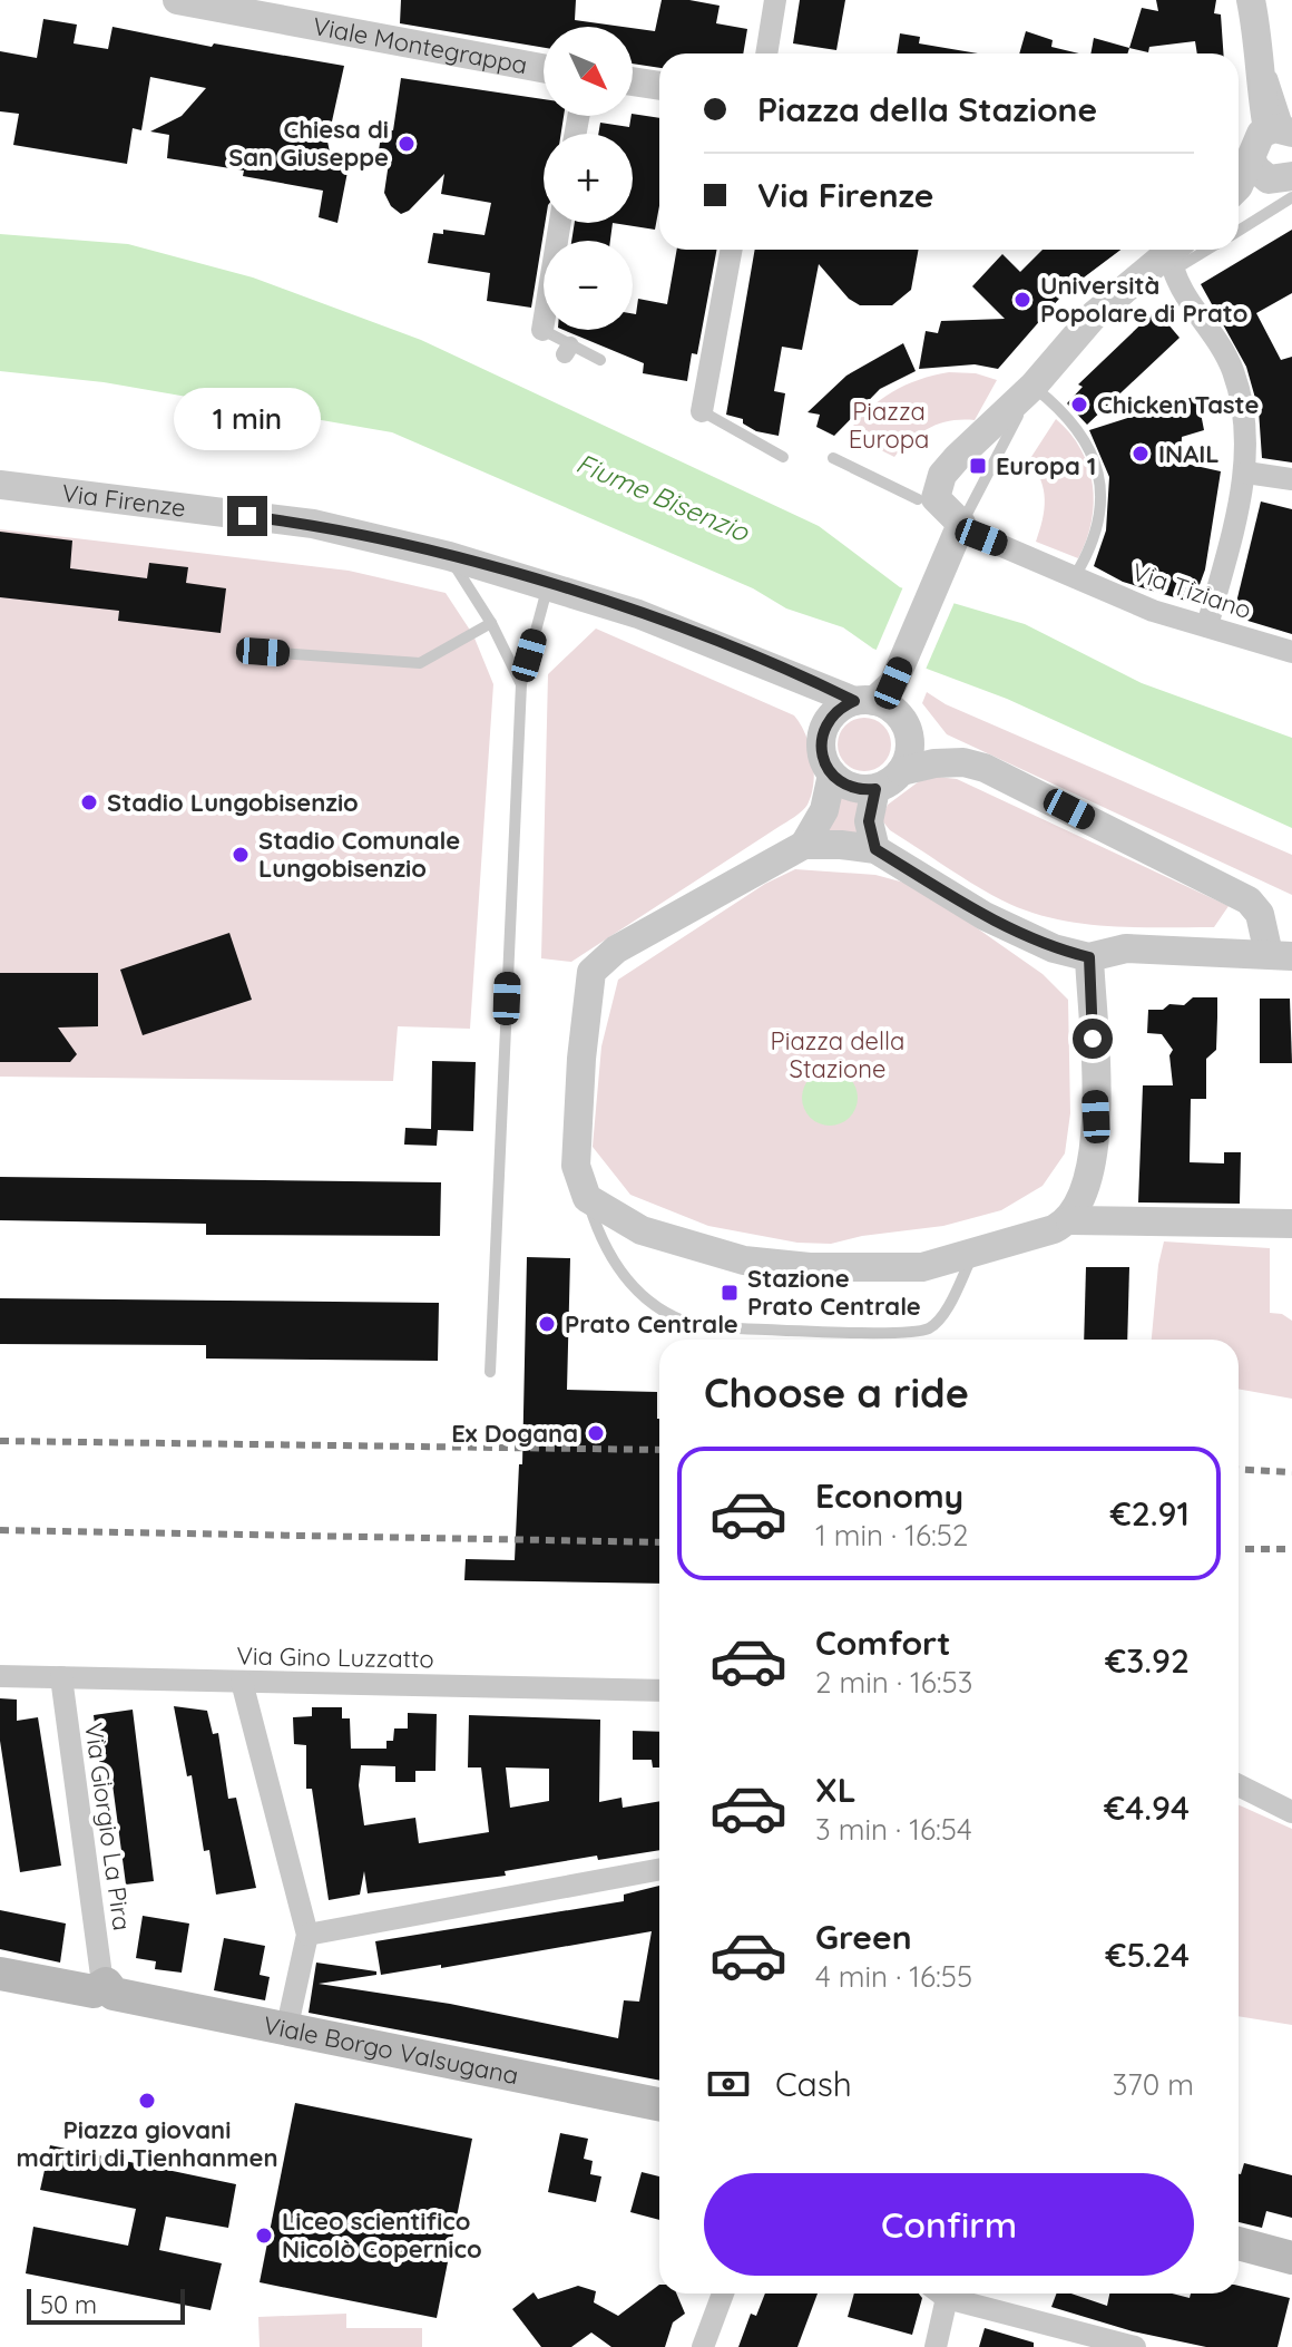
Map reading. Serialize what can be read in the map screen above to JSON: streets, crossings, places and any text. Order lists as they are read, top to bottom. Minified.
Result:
{"streets":{"main road":["Viale Borgo Valsugana"],"street":["Viale Montegrappa","Via Firenze","Via Tiziano","Via Gino Luzzatto","Via Giorgio La Pira"]},"crossings":[["Via Gino Luzzatto","Via Giorgio La Pira"],["Via Giorgio La Pira","Viale Borgo Valsugana"]],"water":["Fiume Bisenzio"],"parks":["Piazza Europa","Piazza della Stazione"],"places":{"other":["Chiesa di San Giuseppe","Università Popolare di Prato","Chicken Taste","INAIL","Stadio Lungobisenzio","Stadio Comunale Lungobisenzio","Prato Centrale","Ex Dogana","Piazza giovani martiri di Tienhanmen","Liceo scientifico Nicolò Copernico"],"transit":["Europa 1","Stazione Prato Centrale"]},"scale_bar":"50 m","north":"bottom right","page":{"map_buttons":["+","−"],"banner":["Piazza della Stazione","Via Firenze"],"bubble":"1 min","heading":"Choose a ride","list":[{"name":"Economy","note":"1 min · 16:52","value":"€2.91"},{"name":"Comfort","note":"2 min · 16:53","value":"€3.92"},{"name":"XL","note":"3 min · 16:54","value":"€4.94"},{"name":"Green","note":"4 min · 16:55","value":"€5.24"}],"pay":["Cash","370 m"],"buttons":"Confirm","scale":"50 m"}}
